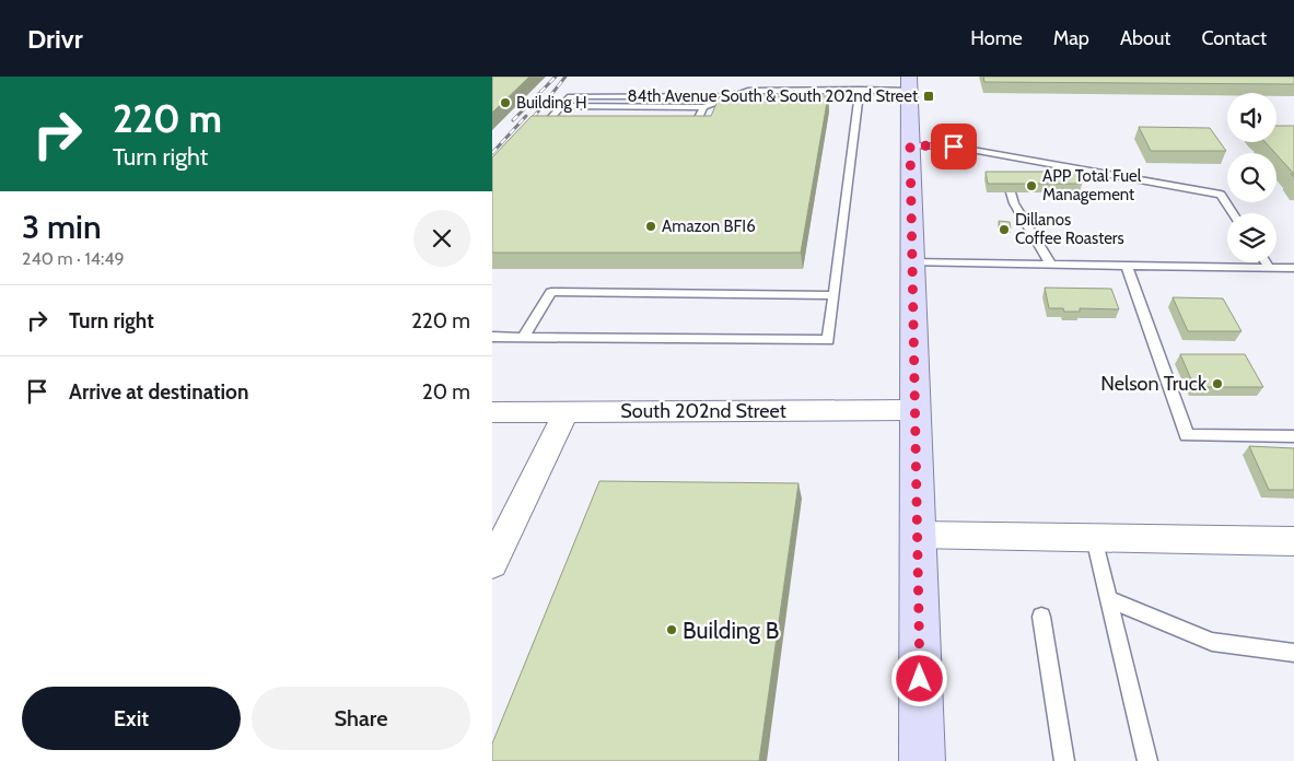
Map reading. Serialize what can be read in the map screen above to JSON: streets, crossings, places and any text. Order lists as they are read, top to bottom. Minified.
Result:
{"streets":{"street":["South 202nd Street"]},"places":{"transit":["84th Avenue South & South 202nd Street"],"other":["Building H","APP Total Fuel Management","Amazon BFI6","Dillanos Coffee Roasters","Nelson Truck","Building B"]},"page":{"header":"Drivr","nav":["Home","Map","About","Contact"],"turn":["220 m","Turn right"],"heading":["3 min","240 m · 14:49"],"list":[{"name":"Turn right","value":"220 m"},{"name":"Arrive at destination","value":"20 m"}],"buttons":["Exit","Share"]}}
